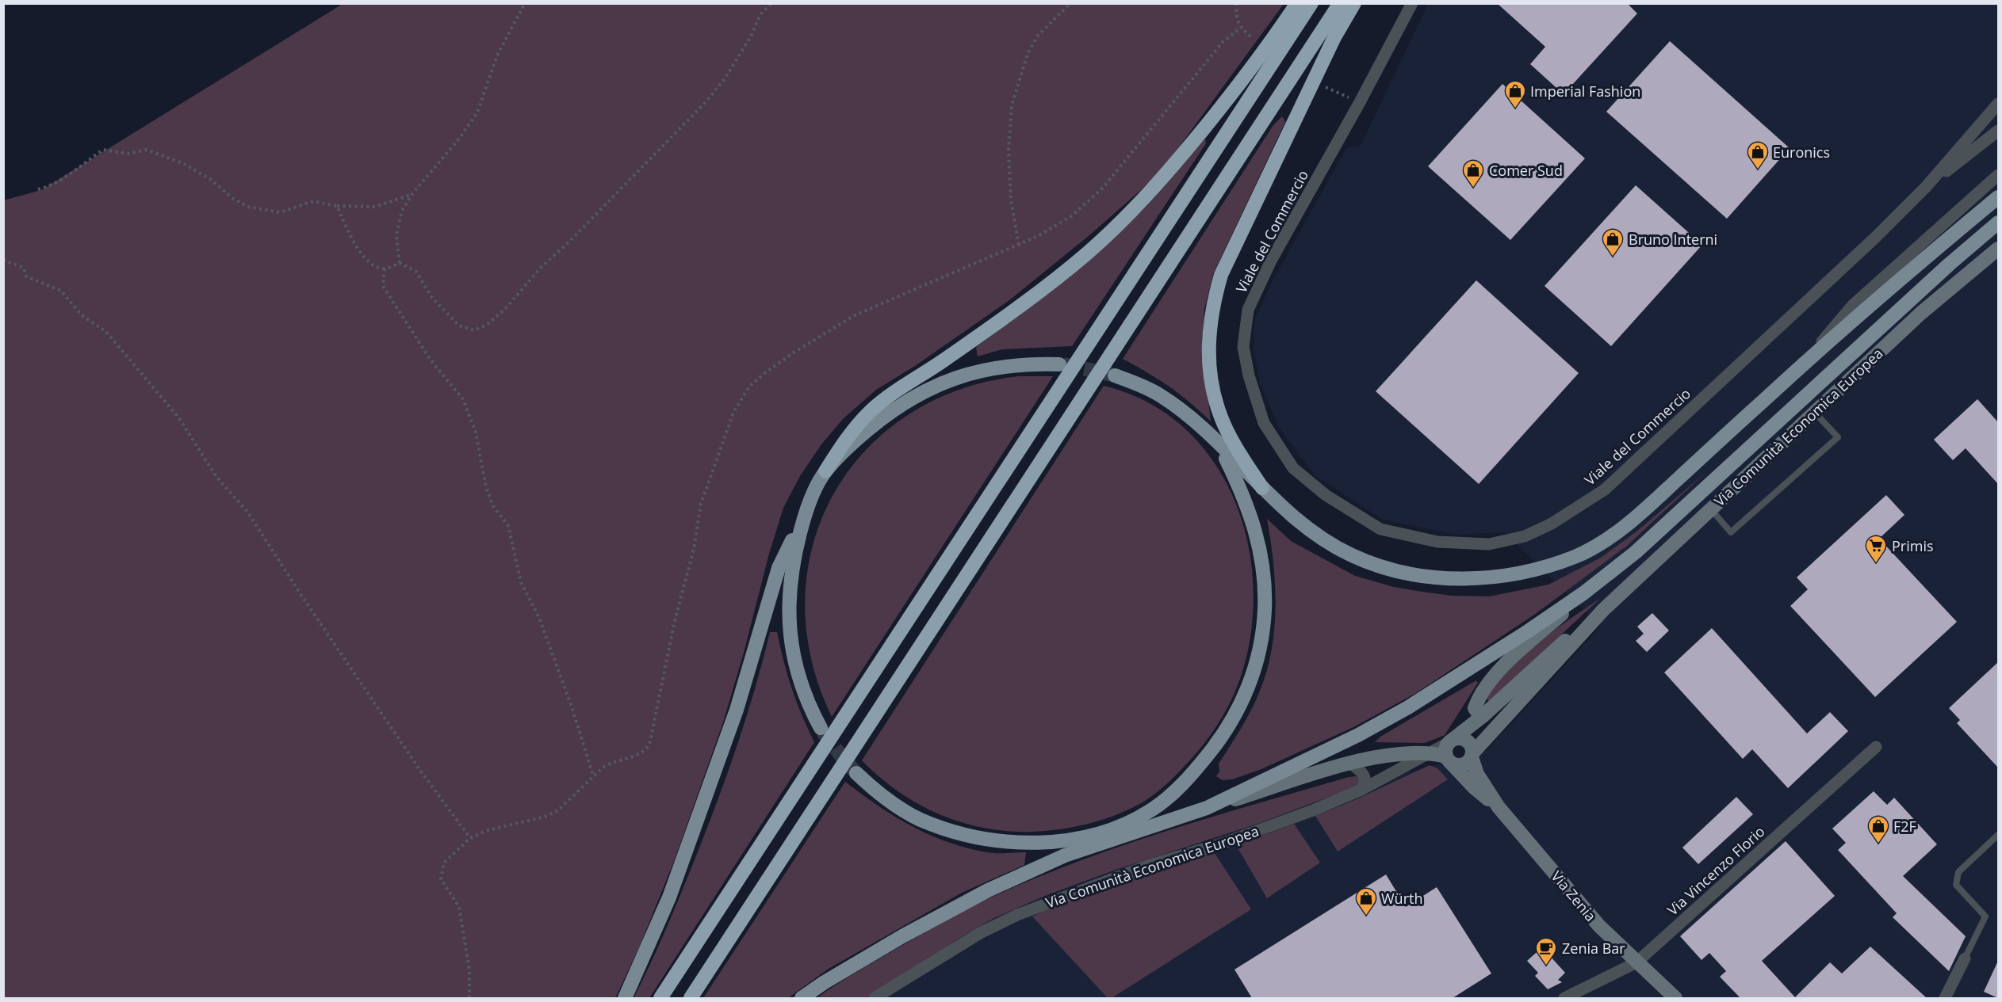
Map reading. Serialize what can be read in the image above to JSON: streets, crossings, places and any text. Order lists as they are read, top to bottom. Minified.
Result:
{"streets":{"street":["Viale del Commercio","Via Comunità Economica Europea","Via Vincenzo Florio","Via Zenia"]},"crossings":[["Via Vincenzo Florio","Via Zenia"]],"places":{"shop":["Imperial Fashion","Euronics","Comer Sud","Bruno Interni","F2F","Würth"],"supermarket":["Primis"],"cafe":["Zenia Bar"]}}
